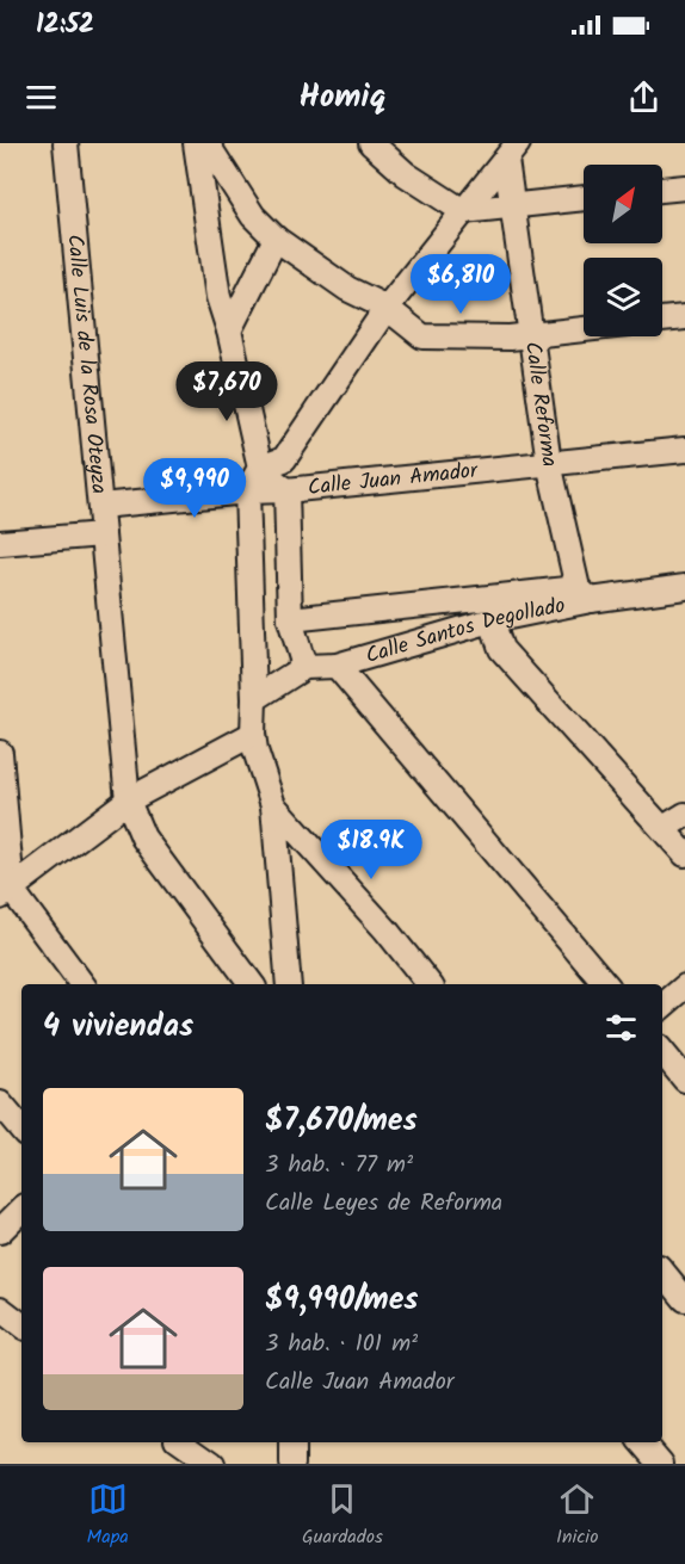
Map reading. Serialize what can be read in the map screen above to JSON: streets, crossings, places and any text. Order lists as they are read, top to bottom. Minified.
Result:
{"streets":{"street":["Calle Luis de la Rosa Oteyza","Calle Reforma","Calle Juan Amador","Calle Santos Degollado"]},"crossings":[["Calle Luis de la Rosa Oteyza","Calle Juan Amador"],["Calle Reforma","Calle Juan Amador"],["Calle Reforma","Calle Santos Degollado"]],"north":"top right","page":{"status":"12:52","header":"Homiq","price":["$6,810","$7,670","$9,990","$18.9K"],"heading":"4 viviendas","list":[{"name":"$7,670/mes","note":"3 hab. · 77 m² · Calle Leyes de Reforma"},{"name":"$9,990/mes","note":"3 hab. · 101 m² · Calle Juan Amador"}],"tabs":["Mapa","Guardados","Inicio"]}}
